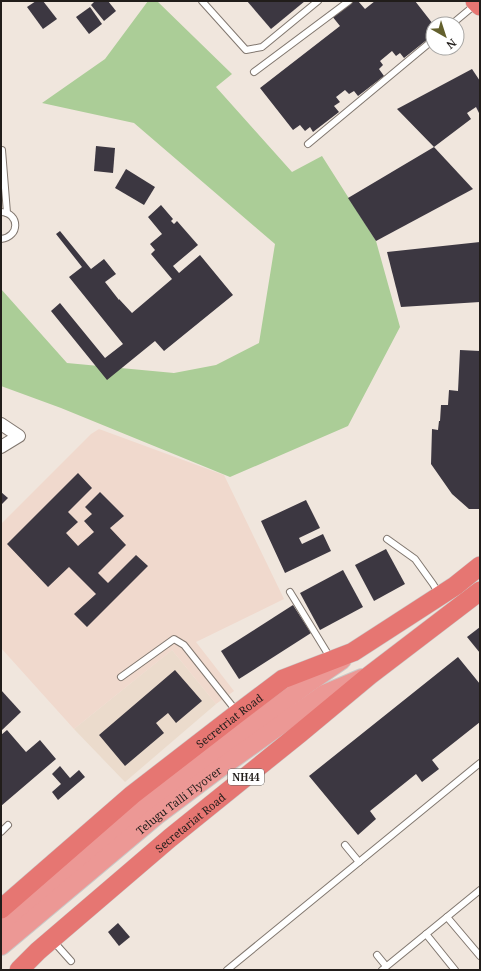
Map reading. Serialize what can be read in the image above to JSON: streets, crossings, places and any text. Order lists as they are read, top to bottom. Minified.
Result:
{"streets":{"highway":["Secretriat Road","NH44","Secretariat Road"],"main road":["Telugu Talli Flyover"]},"crossings":[["Secretriat Road","Telugu Talli Flyover"],["Telugu Talli Flyover","Secretariat Road"]],"north":"bottom right"}
